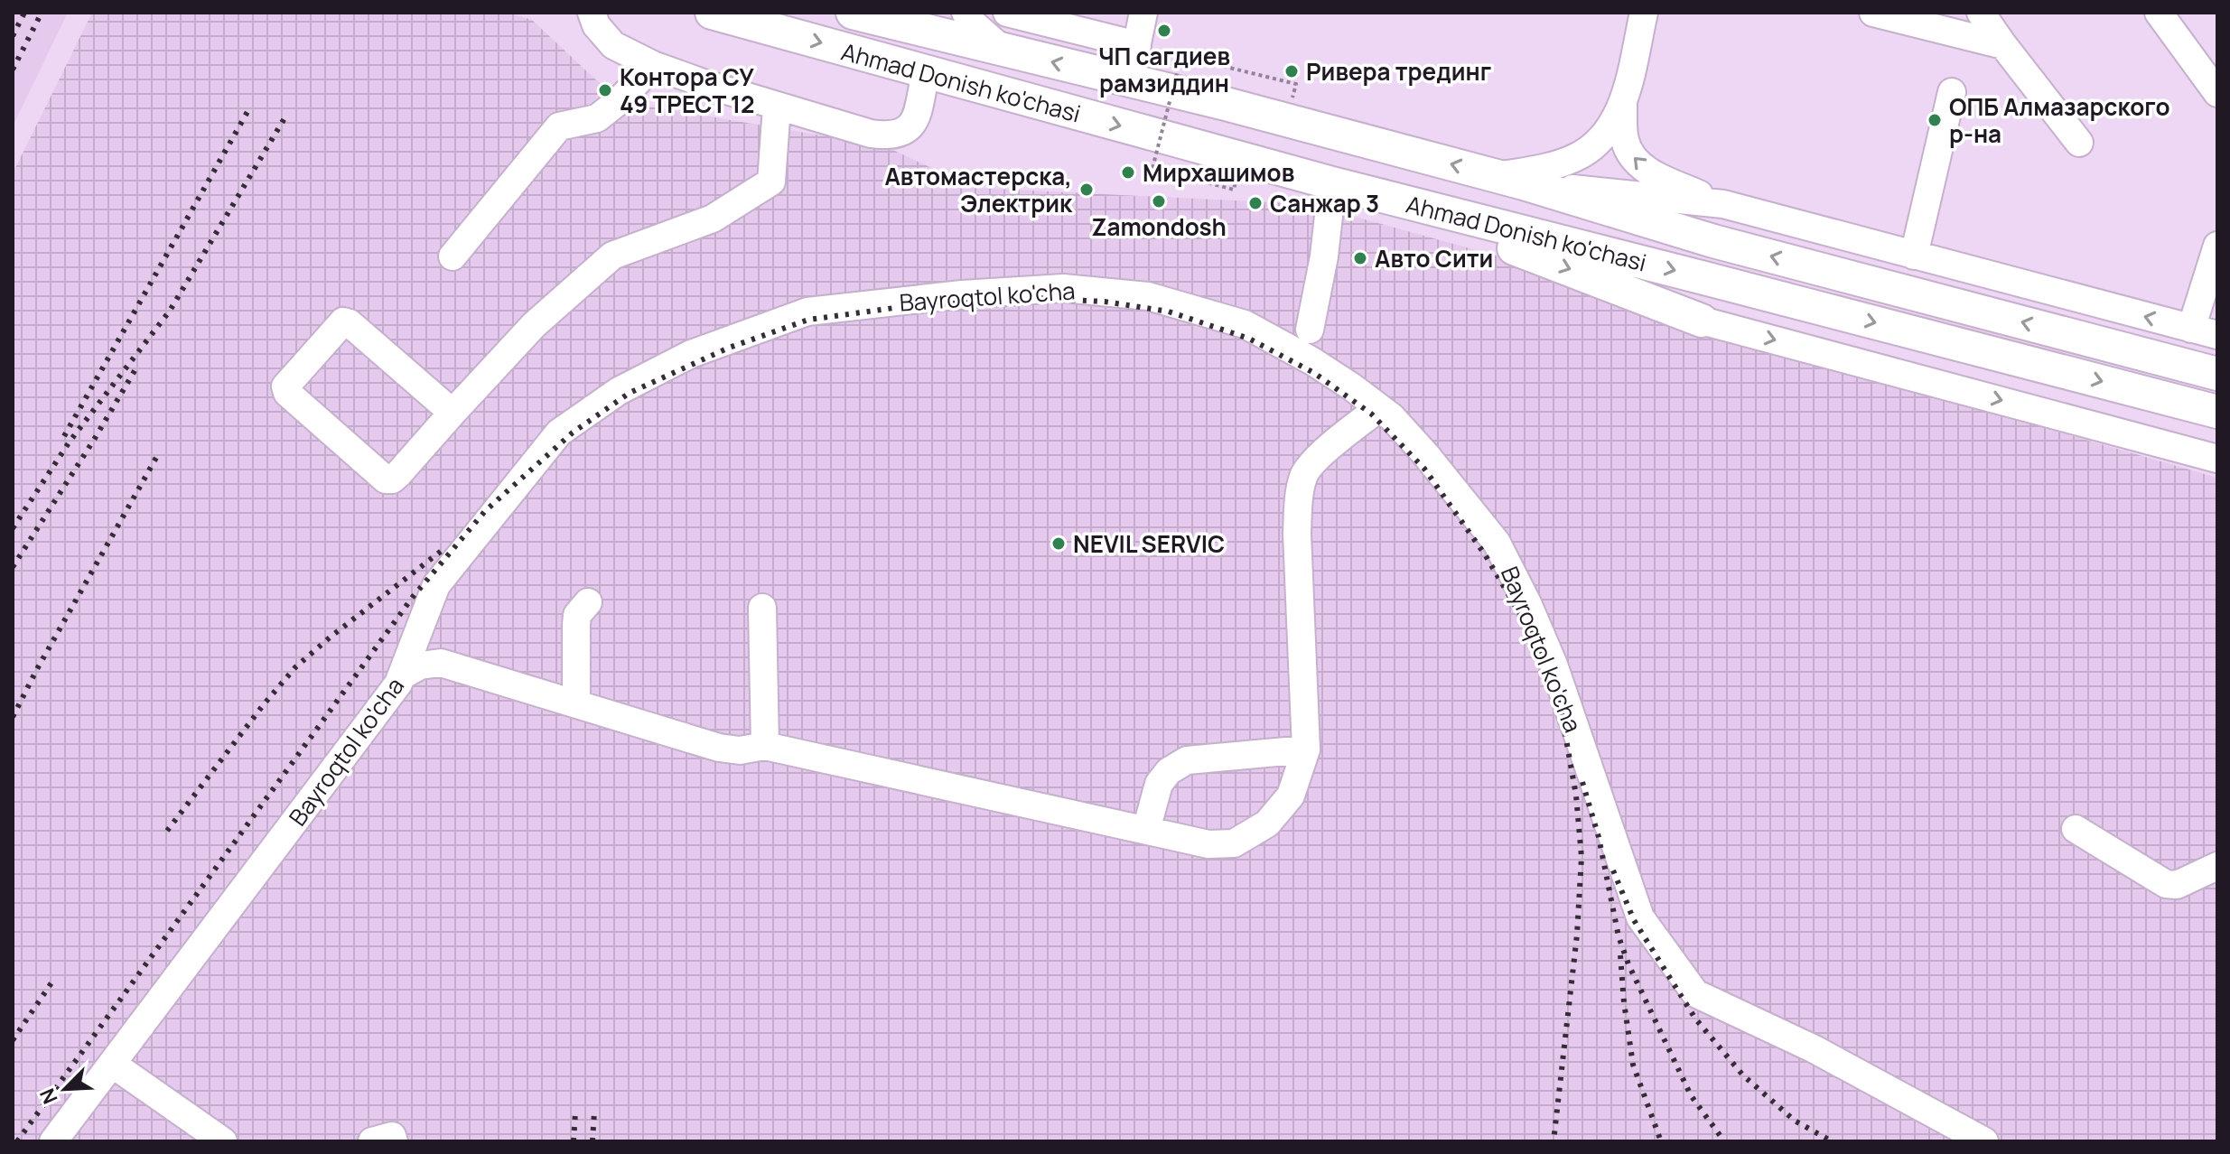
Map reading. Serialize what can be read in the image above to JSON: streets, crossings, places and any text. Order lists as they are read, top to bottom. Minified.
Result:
{"streets":{"main road":["Ahmad Donish ko'chasi"],"street":["Bayroqtol ko'cha"]},"places":["ЧП сагдиев рамзиддин","Ривера трединг","Контора СУ 49 ТРЕСТ 12","ОПБ Алмазарского р-на","Мирхашимов","Автомастерска, Электрик","Zamondosh","Санжар 3","Авто Сити","NEVIL SERVIC"],"north":"bottom left"}
